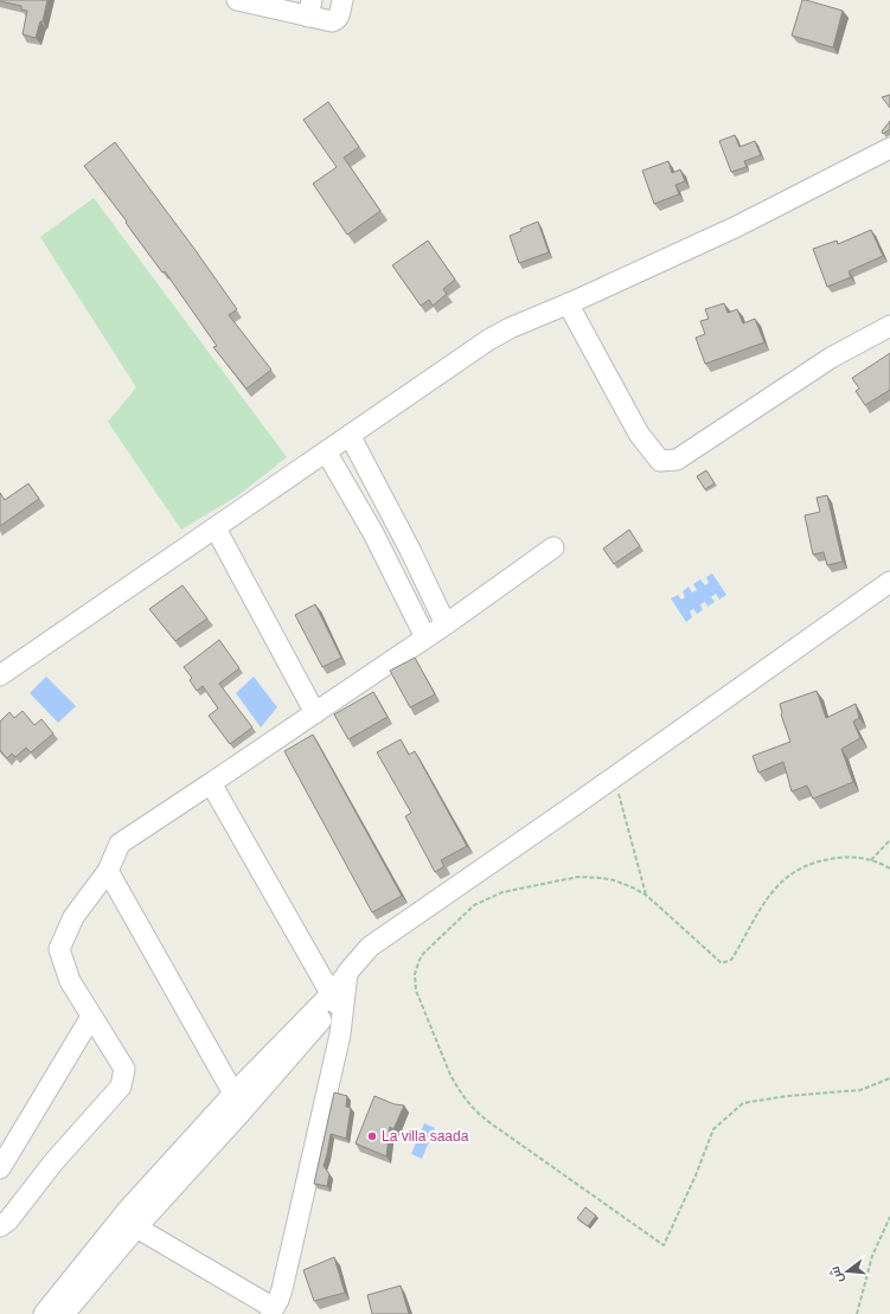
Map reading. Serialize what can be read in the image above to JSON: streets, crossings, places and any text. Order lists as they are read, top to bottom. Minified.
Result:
{"places":["La villa saada"],"north":"left"}
